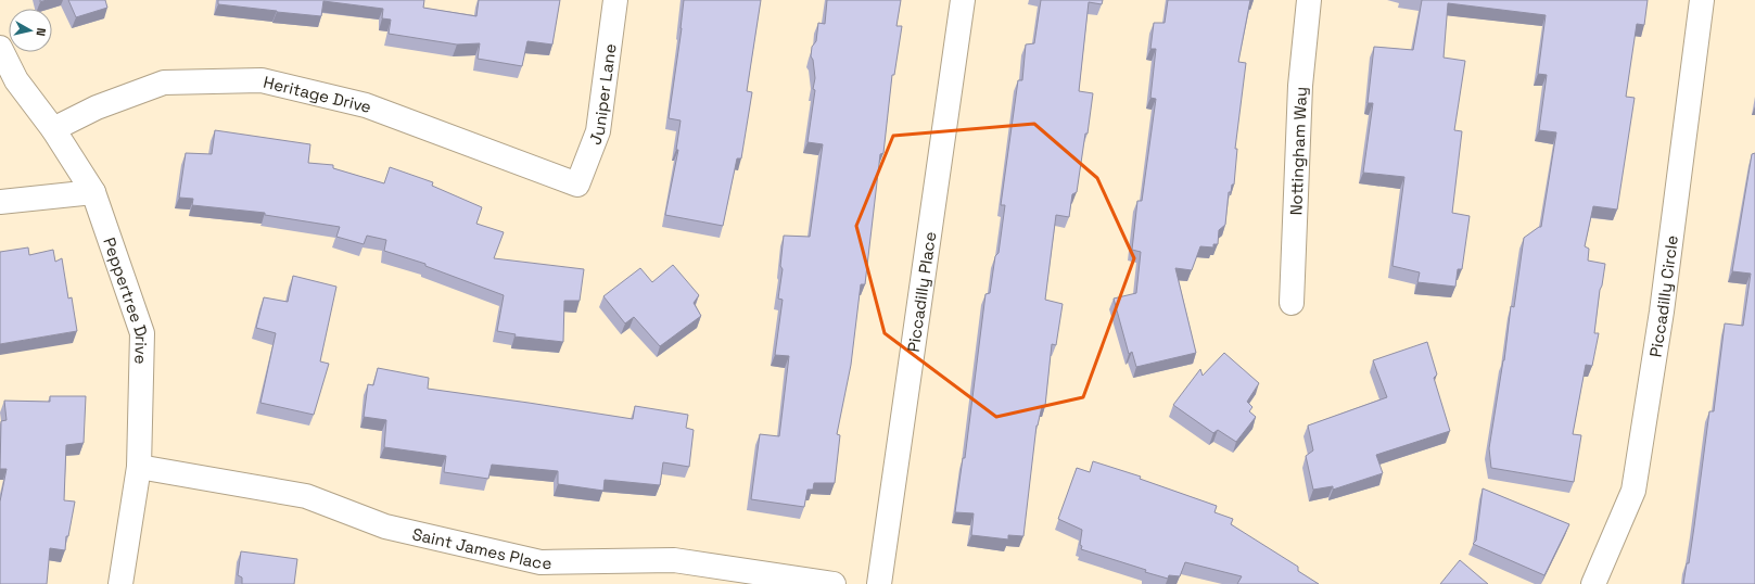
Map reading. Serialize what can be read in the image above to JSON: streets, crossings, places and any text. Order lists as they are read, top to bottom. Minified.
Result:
{"streets":{"street":["Juniper Lane","Heritage Drive","Nottingham Way","Piccadilly Place","Piccadilly Circle","Peppertree Drive","Saint James Place"]},"crossings":[["Juniper Lane","Heritage Drive"],["Heritage Drive","Peppertree Drive"],["Peppertree Drive","Saint James Place"]],"north":"right"}
